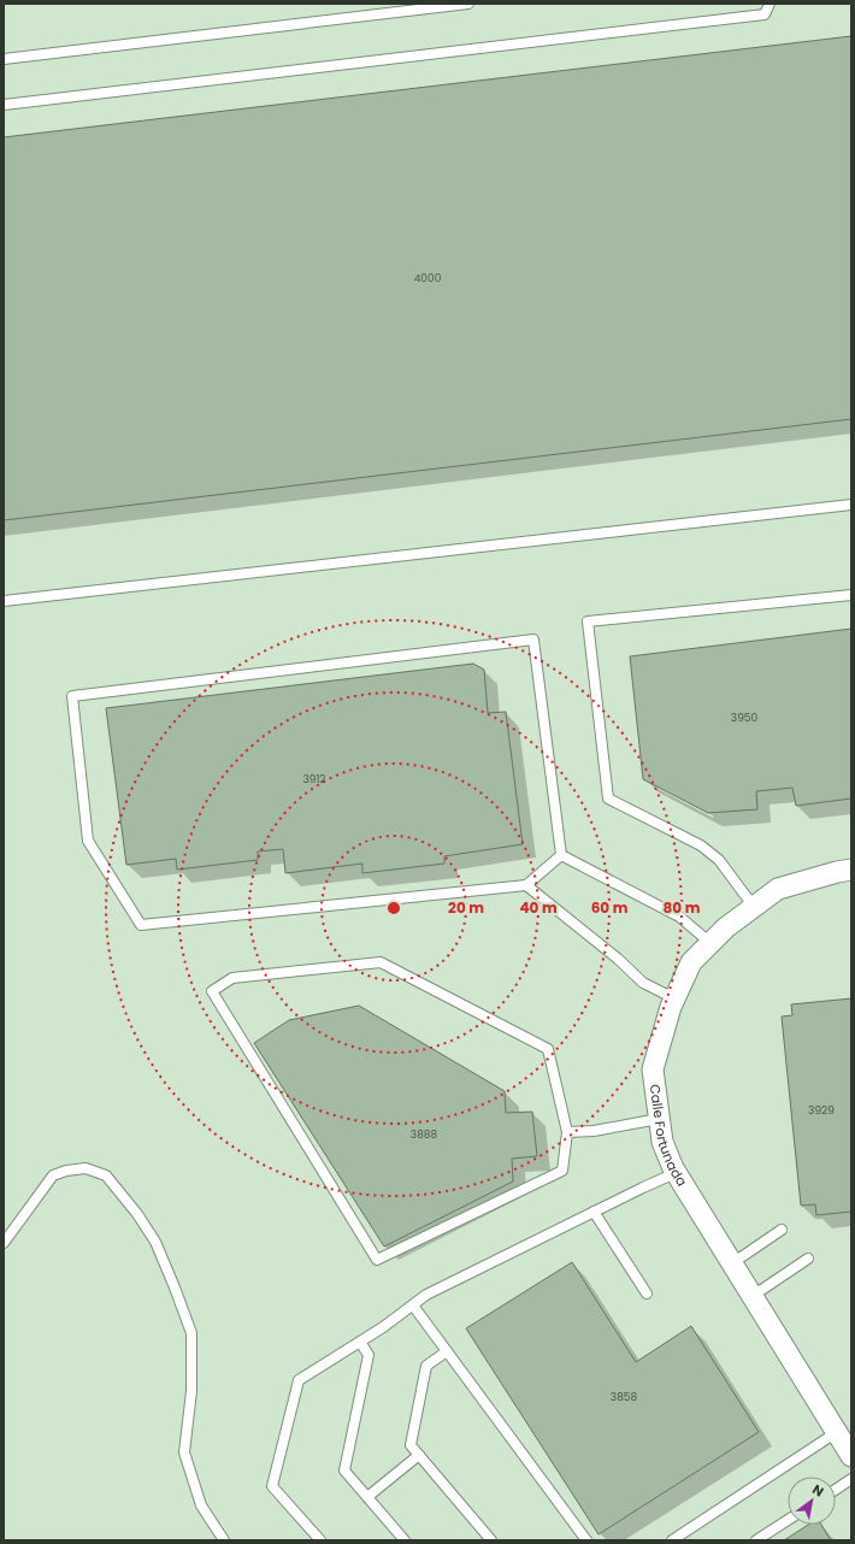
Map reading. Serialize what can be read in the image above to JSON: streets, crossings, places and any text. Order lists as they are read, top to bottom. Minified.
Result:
{"streets":{"street":["Calle Fortunada"]},"house_numbers":["4000","3950","3912","3929","3888","3858"],"north":"top right","rings":["20 m","40 m","60 m","80 m"]}
